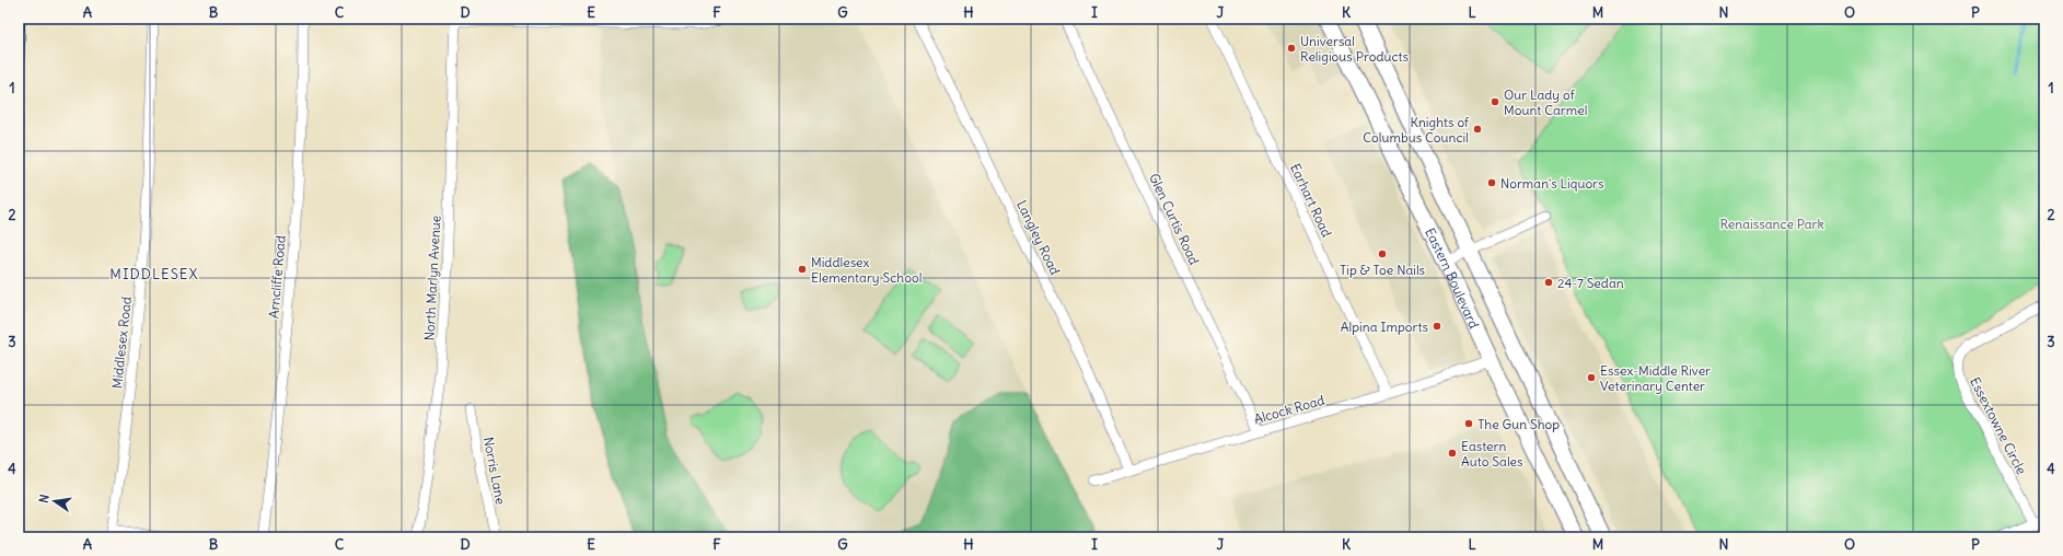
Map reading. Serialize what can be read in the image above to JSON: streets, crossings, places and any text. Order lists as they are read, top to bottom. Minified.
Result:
{"streets":{"main road":["Eastern Boulevard"],"street":["Earhart Road","Glen Curtis Road","Langley Road","Arncliffe Road","North Marlyn Avenue","Middlesex Road","Alcock Road","Essextowne Circle","Norris Lane"]},"crossings":[["Earhart Road","Alcock Road"],["Glen Curtis Road","Alcock Road"],["Langley Road","Alcock Road"],["Eastern Boulevard","Alcock Road"]],"districts":["MIDDLESEX"],"parks":["Renaissance Park"],"places":["Universal Religious Products","Our Lady of Mount Carmel","Knights of Columbus Council","Norman's Liquors","Tip & Toe Nails","Middlesex Elementary School","24-7 Sedan","Alpina Imports","Essex-Middle River Veterinary Center","The Gun Shop","Eastern Auto Sales"],"north":"left","grid":{"columns":["A","B","C","D","E","F","G","H","I","J","K","L","M","N","O","P"],"rows":["1","2","3","4"]}}
